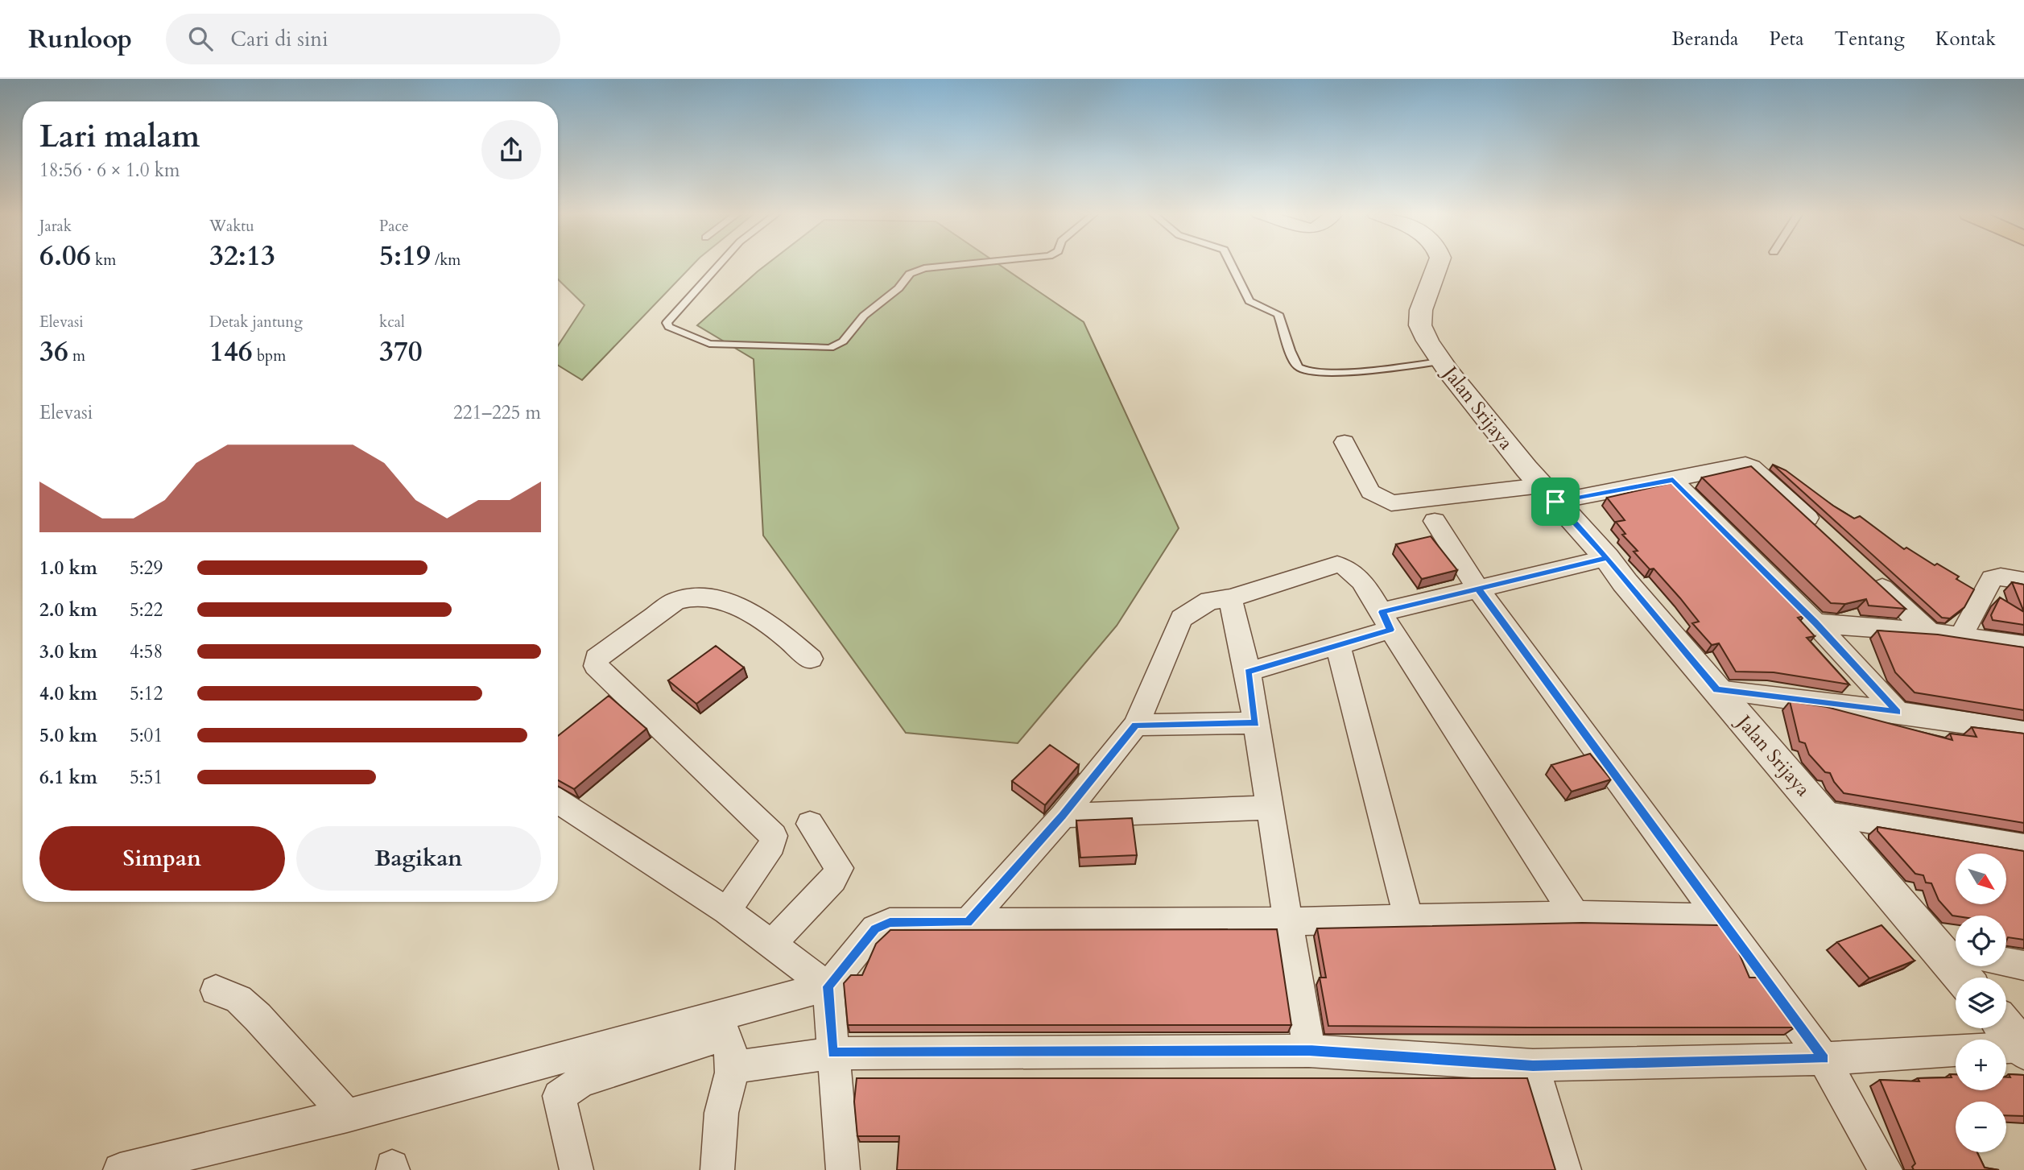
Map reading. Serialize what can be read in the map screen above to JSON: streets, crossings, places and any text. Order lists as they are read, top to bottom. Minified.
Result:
{"streets":{"street":["Jalan Srijaya"]},"north":"bottom right","page":{"header":"Runloop","search":"Cari di sini","nav":["Beranda","Peta","Tentang","Kontak"],"heading":["Lari malam","18:56 · 6 × 1.0 km"],"stats":[["Jarak","6.06 km"],["Waktu","32:13"],["Pace","5:19 /km"],["Elevasi","36 m"],["Detak jantung","146 bpm"],["kcal","370"]],"chart":["Elevasi","221–225 m"],"list":[{"name":"1.0 km","note":"5:29"},{"name":"2.0 km","note":"5:22"},{"name":"3.0 km","note":"4:58"},{"name":"4.0 km","note":"5:12"},{"name":"5.0 km","note":"5:01"},{"name":"6.1 km","note":"5:51"}],"buttons":["Simpan","Bagikan"],"map_buttons":["+","−"]}}
